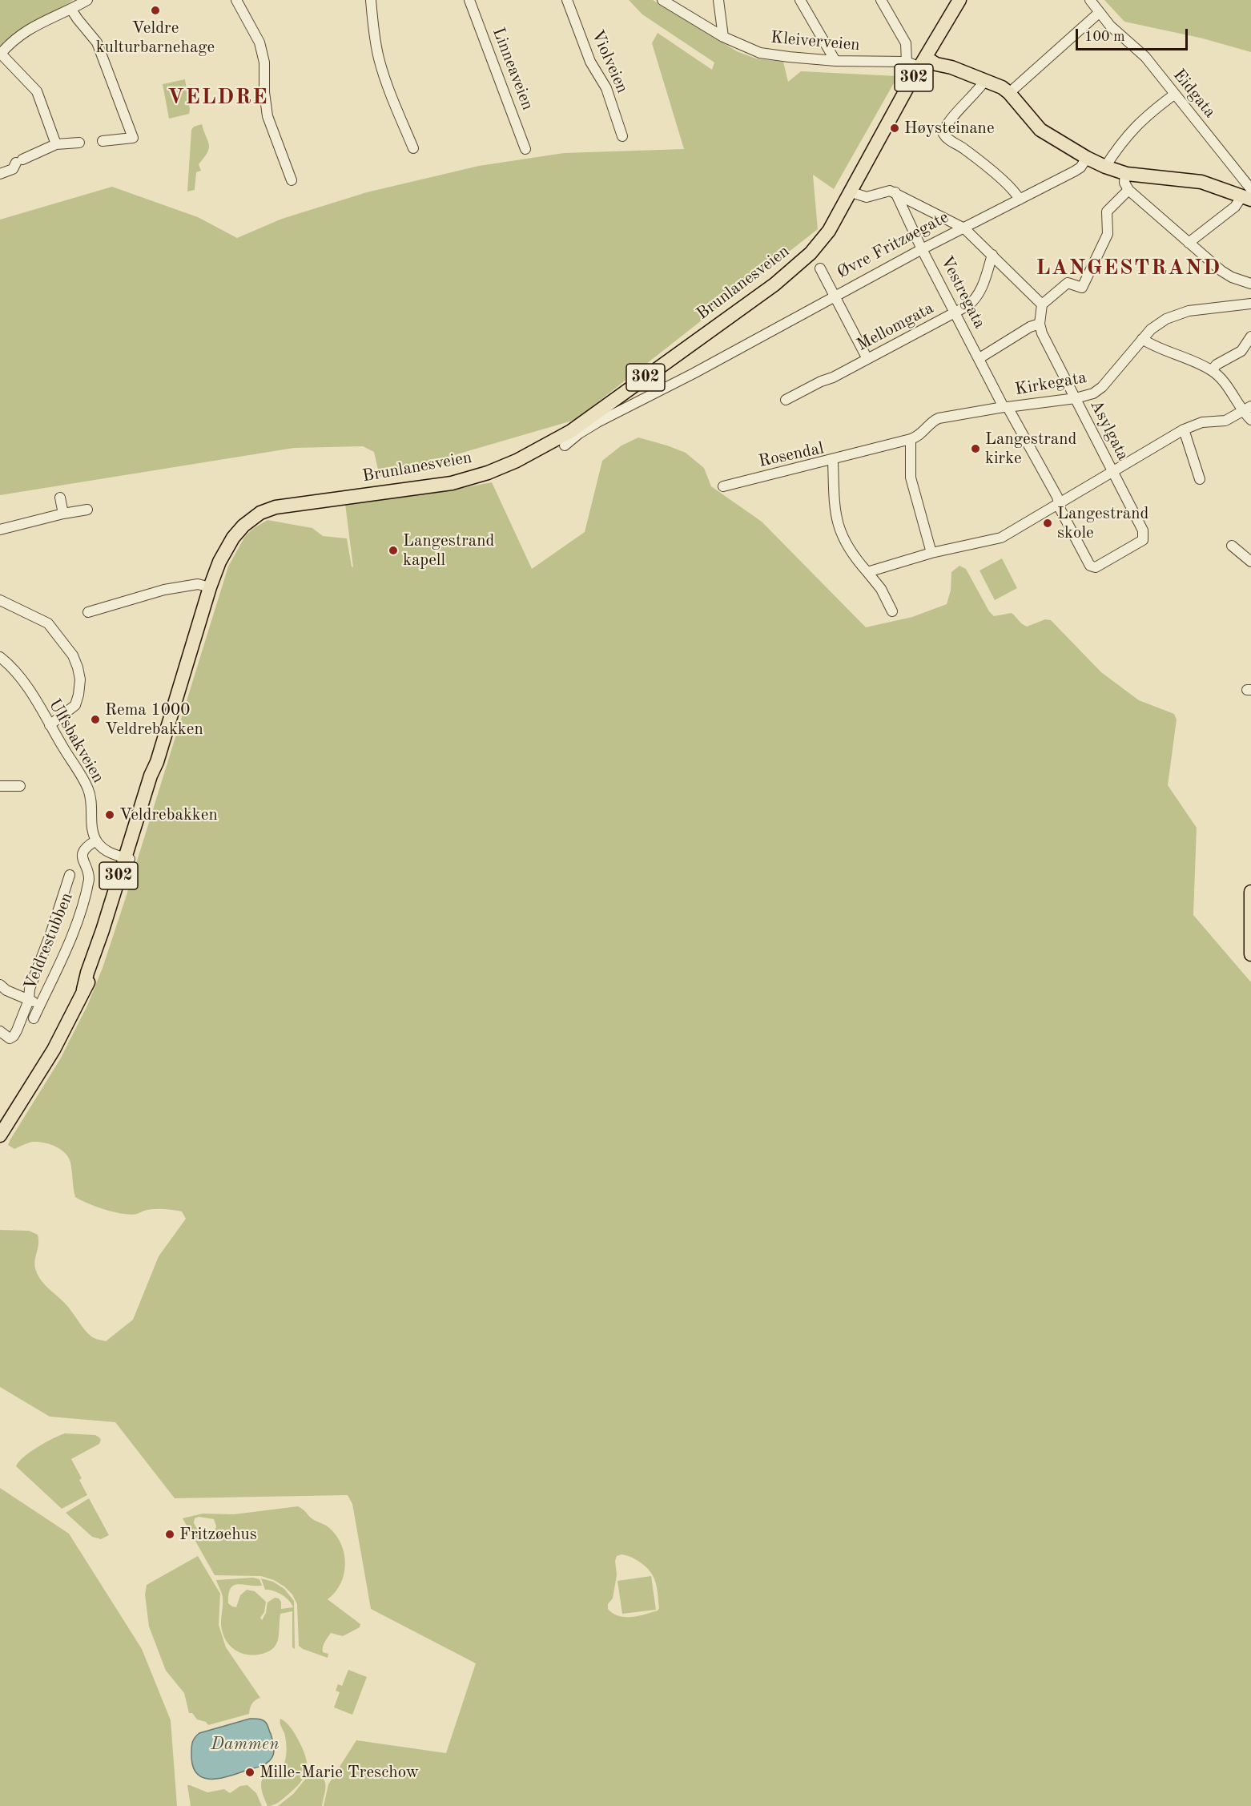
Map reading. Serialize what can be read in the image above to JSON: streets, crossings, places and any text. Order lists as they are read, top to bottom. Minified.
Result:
{"streets":{"main road":["302","Brunlanesveien"],"street":["Kleiverveien","Violveien","Linneaveien","Eidgata","Øvre Fritzøegate","Vestregata","Mellomgata","Kirkegata","Asylgata","Rosendal","Ulfsbakveien","Veldrestubben"]},"crossings":[["Kleiverveien","Brunlanesveien"],["Øvre Fritzøegate","Vestregata"],["Vestregata","Mellomgata"],["Vestregata","Kirkegata"],["Vestregata","Asylgata"],["Kirkegata","Asylgata"],["Kirkegata","Rosendal"],["Ulfsbakveien","Veldrestubben"]],"districts":["VELDRE","LANGESTRAND"],"water":["Dammen"],"places":["Veldre kulturbarnehage","Høysteinane","Langestrand kirke","Langestrand skole","Langestrand kapell","Rema 1000 Veldrebakken","Veldrebakken","Fritzøehus","Mille-Marie Treschow"],"scale_bar":"100 m"}
